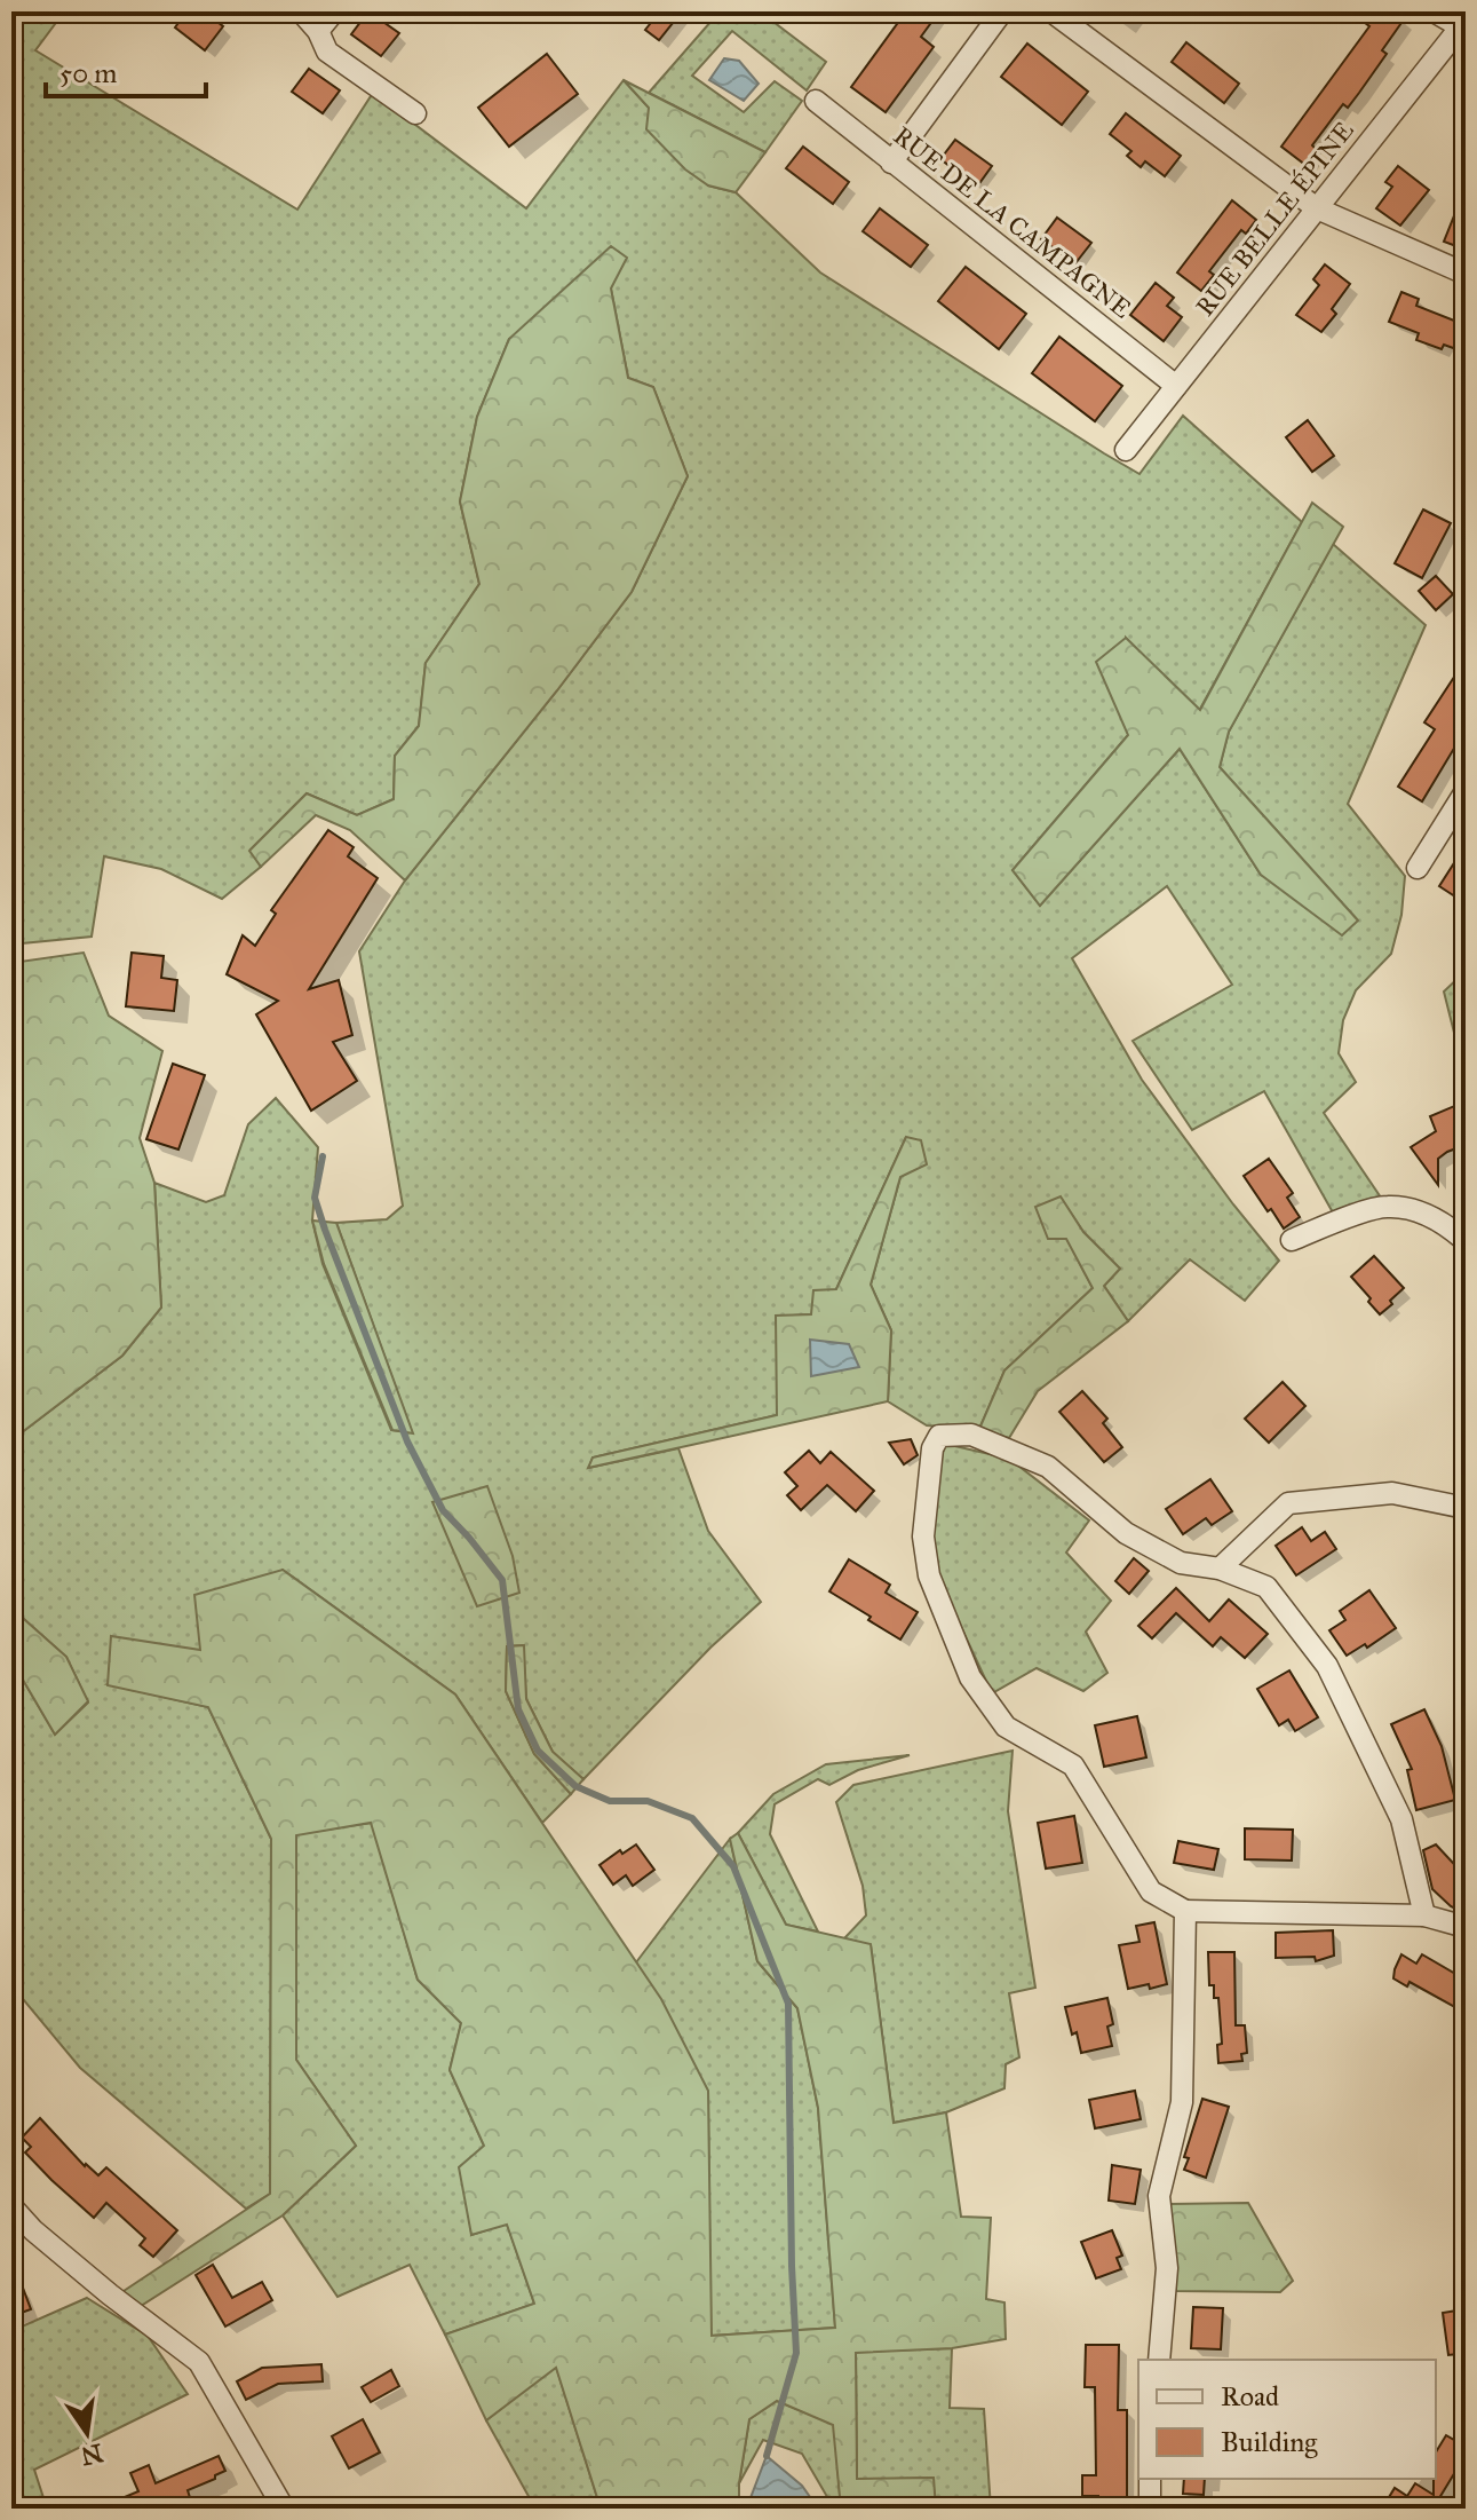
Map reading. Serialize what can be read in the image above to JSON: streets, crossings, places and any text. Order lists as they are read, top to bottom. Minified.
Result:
{"streets":{"street":["RUE BELLE ÉPINE","RUE DE LA CAMPAGNE"]},"crossings":[["RUE BELLE ÉPINE","RUE DE LA CAMPAGNE"]],"legend":["Road","Building"],"scale_bar":"50 m","north":"bottom"}
